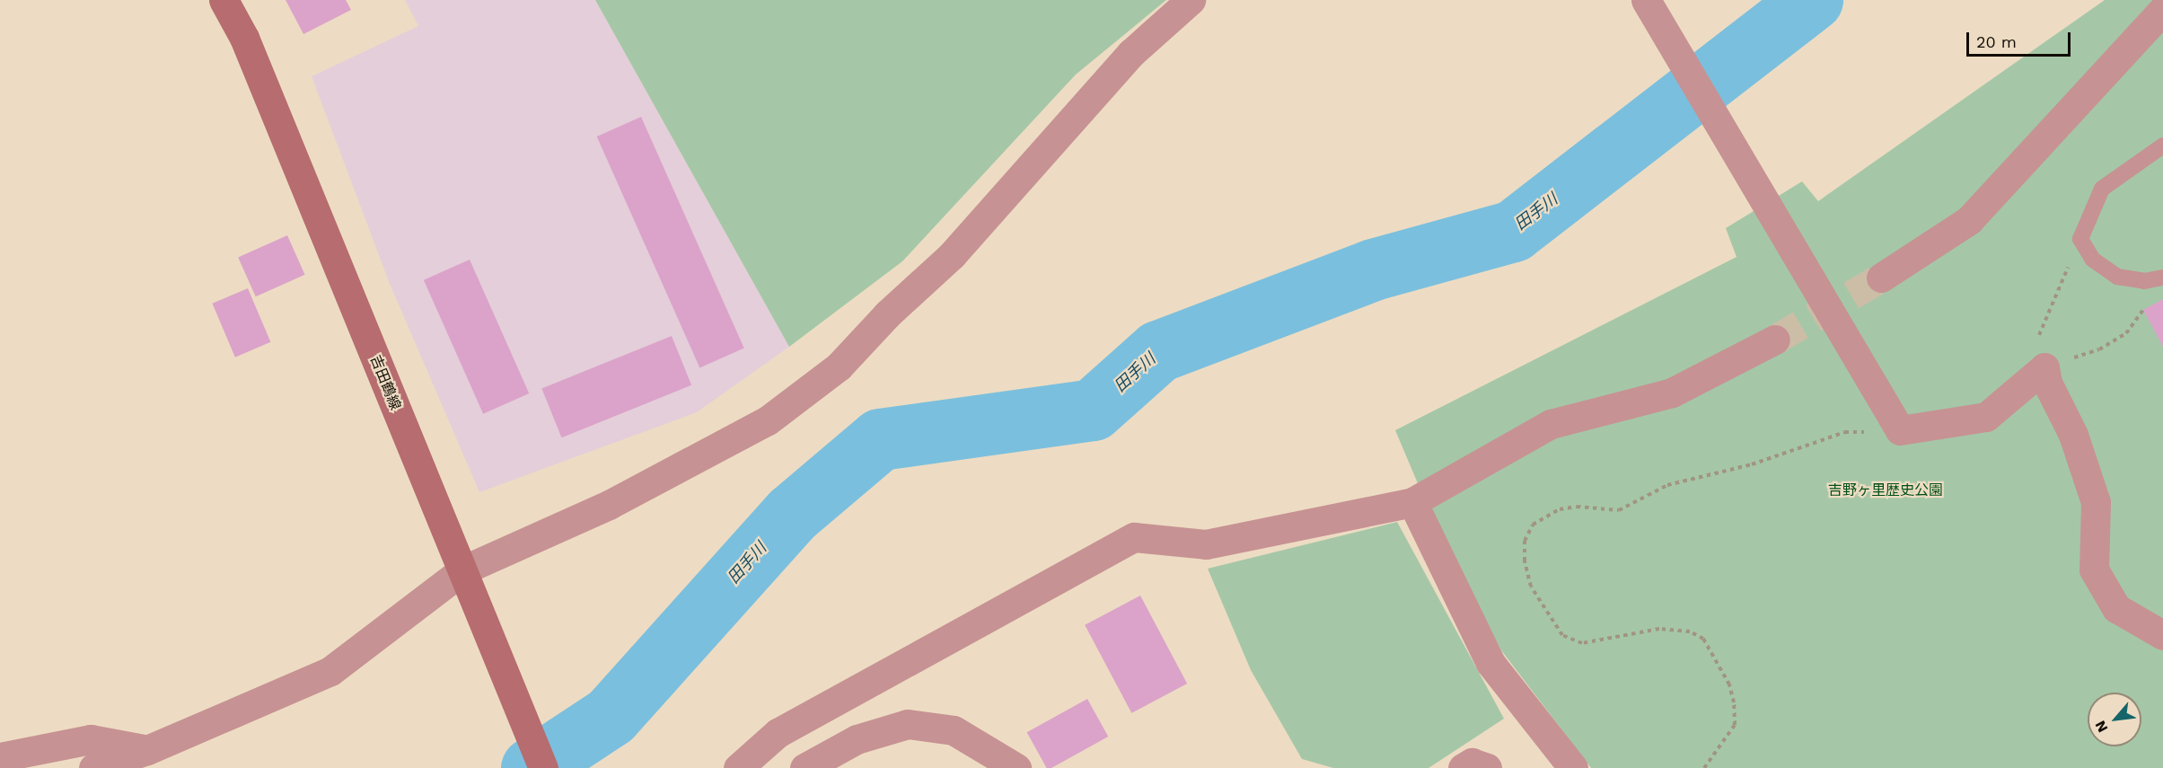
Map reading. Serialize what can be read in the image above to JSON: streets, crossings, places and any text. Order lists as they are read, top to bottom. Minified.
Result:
{"streets":{"main road":["吉田鶴線"]},"water":["田手川"],"parks":["吉野ヶ里歴史公園"],"scale_bar":"20 m","north":"bottom left"}
